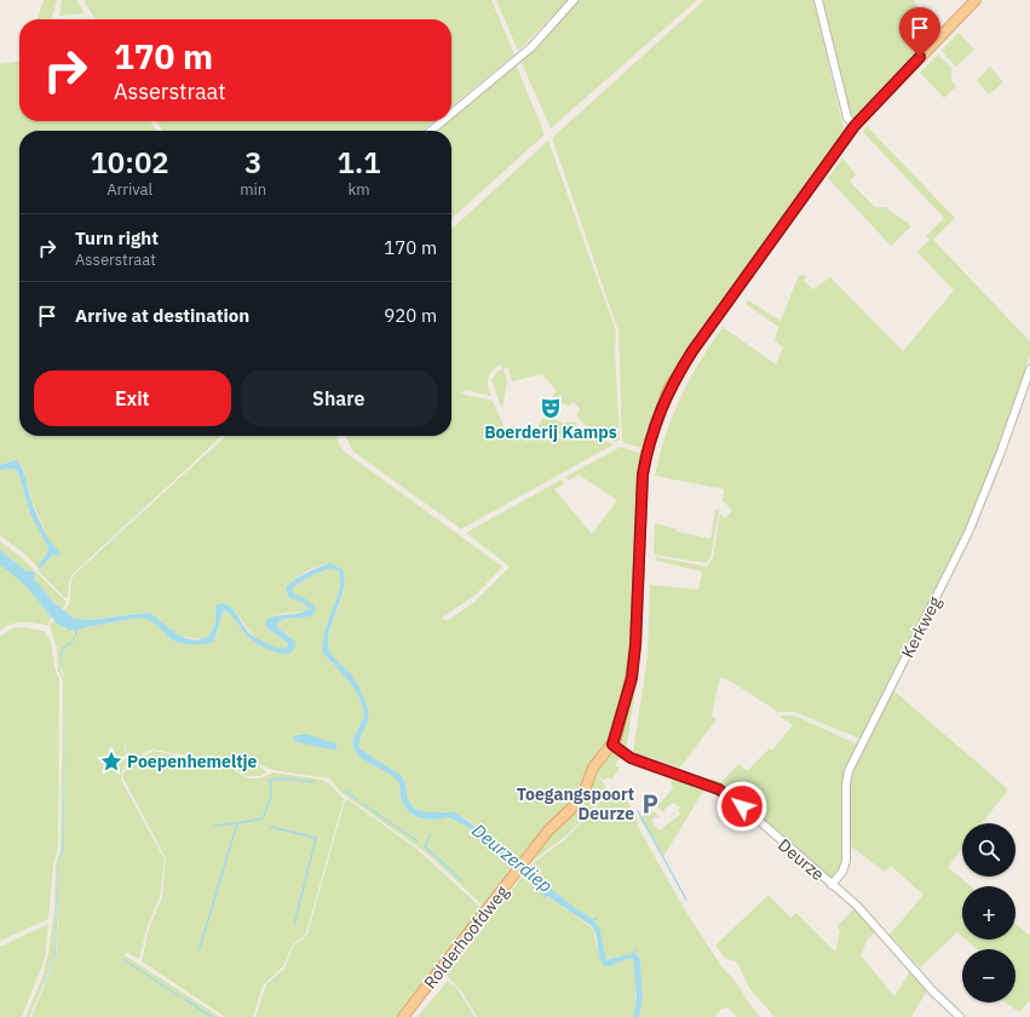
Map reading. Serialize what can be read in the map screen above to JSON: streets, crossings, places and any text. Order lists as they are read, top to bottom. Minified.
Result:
{"streets":{"main road":["Rolderhoofdweg"],"street":["Kerkweg","Deurze"]},"crossings":[["Kerkweg","Deurze"],["Deurze","Rolderhoofdweg"]],"water":["Deurzerdiep"],"places":{"theatre":["Boerderij Kamps"],"place":["Poepenhemeltje"],"parking":["Toegangspoort Deurze"]},"page":{"turn":["170 m","Asserstraat"],"eta":["10:02","Arrival","3","min","1.1","km"],"list":[{"name":"Turn right","note":"Asserstraat","value":"170 m"},{"name":"Arrive at destination","value":"920 m"}],"buttons":["Exit","Share"],"map_buttons":["+","−"]}}
